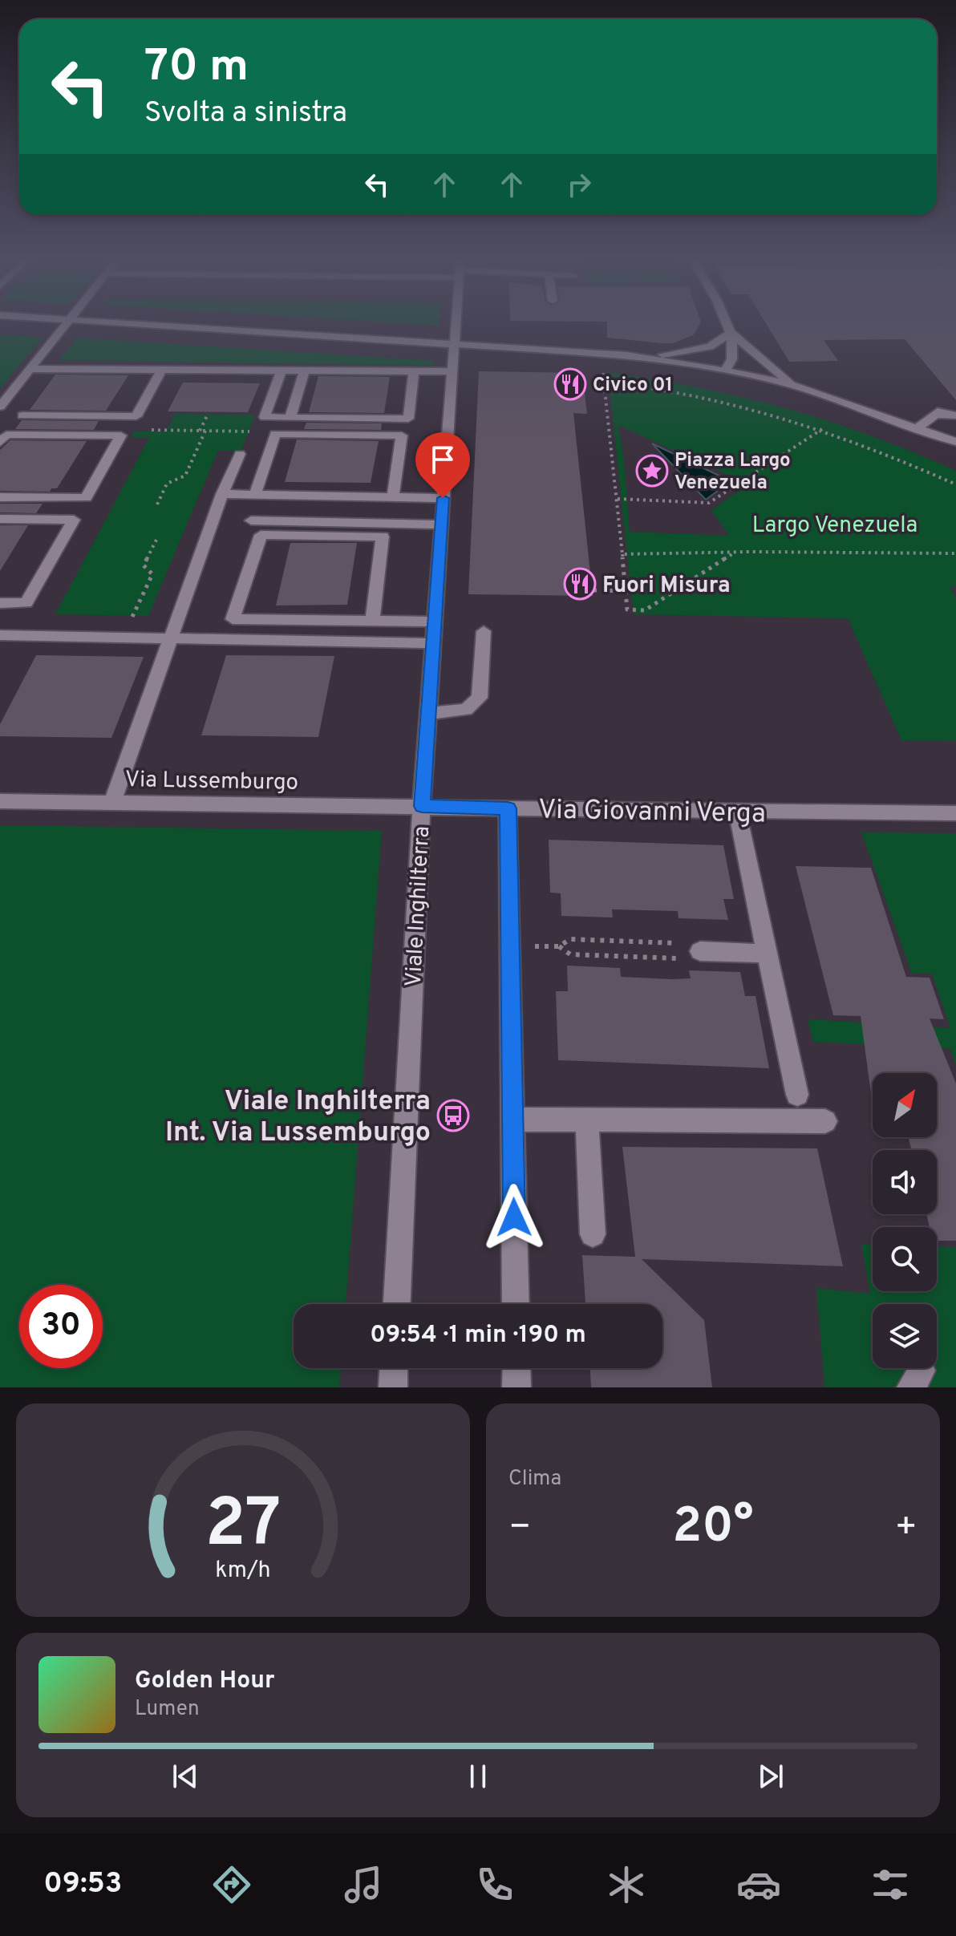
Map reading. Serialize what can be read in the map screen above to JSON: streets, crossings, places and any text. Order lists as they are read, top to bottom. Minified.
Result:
{"streets":{"street":["Via Lussemburgo","Via Giovanni Verga","Viale Inghilterra"]},"crossings":[["Via Lussemburgo","Via Giovanni Verga"],["Via Lussemburgo","Viale Inghilterra"]],"parks":["Largo Venezuela"],"places":{"restaurant":["Civico 01","Fuori Misura"],"place":["Piazza Largo Venezuela"],"bus stop":["Viale Inghilterra Int. Via Lussemburgo"]},"north":"top right","page":{"turn":["70 m","Svolta a sinistra"],"limit":"30","trip":"09:54 · 1 min · 190 m","tile":"Clima","heat":["−","20°","+"],"song":["Golden Hour","Lumen"],"tabs":"09:53","gauge":["27","km/h"]}}
